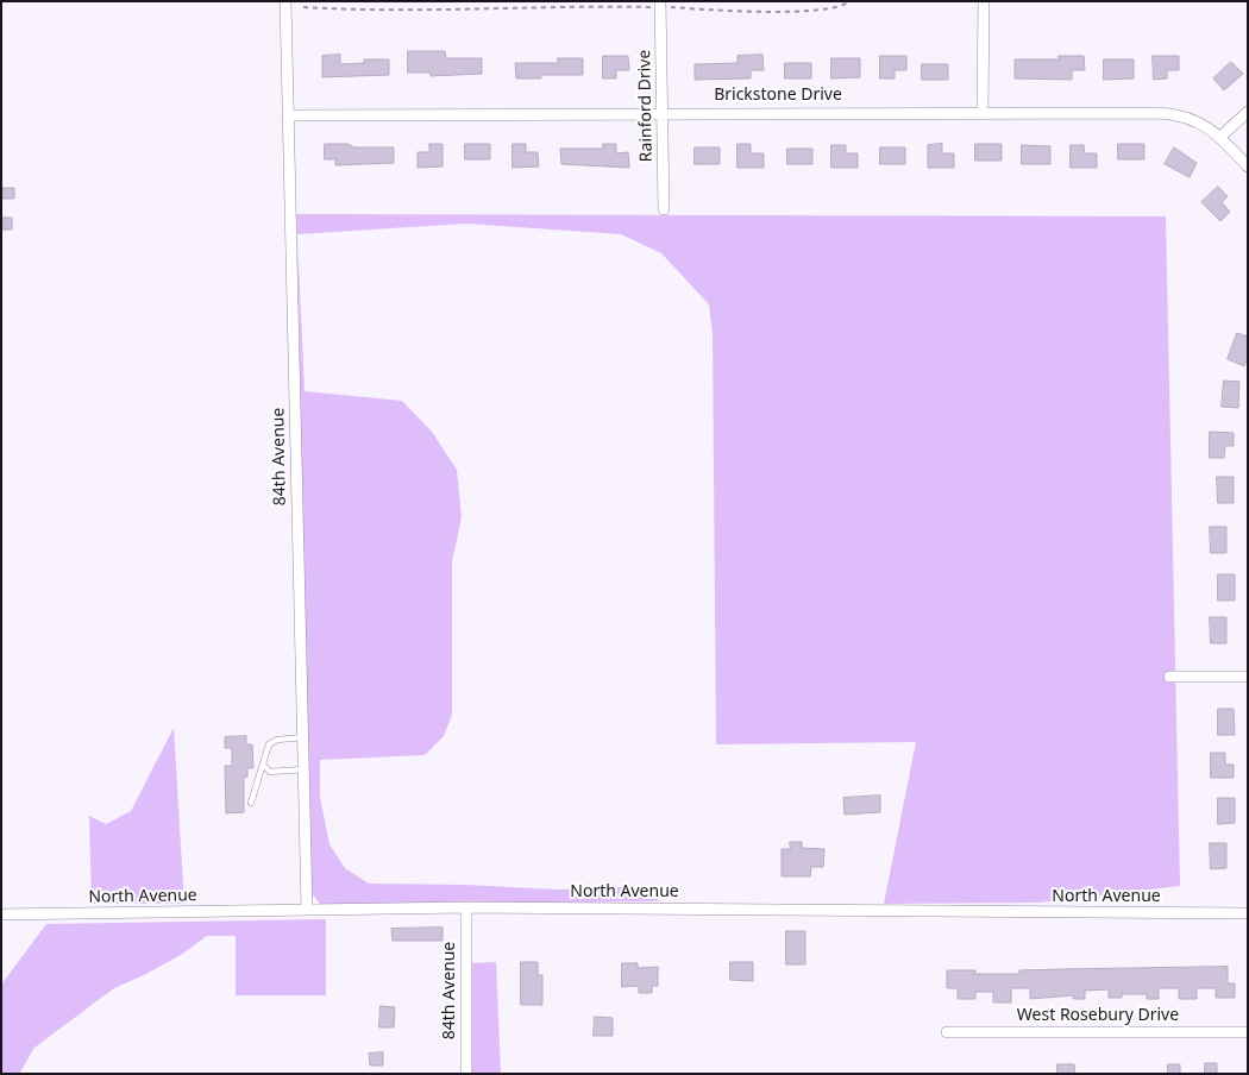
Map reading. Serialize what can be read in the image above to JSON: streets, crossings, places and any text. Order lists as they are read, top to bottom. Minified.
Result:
{"streets":{"street":["Brickstone Drive","Rainford Drive","84th Avenue","North Avenue","West Rosebury Drive"]},"crossings":[["Brickstone Drive","Rainford Drive"],["Brickstone Drive","84th Avenue"],["84th Avenue","North Avenue"]]}
